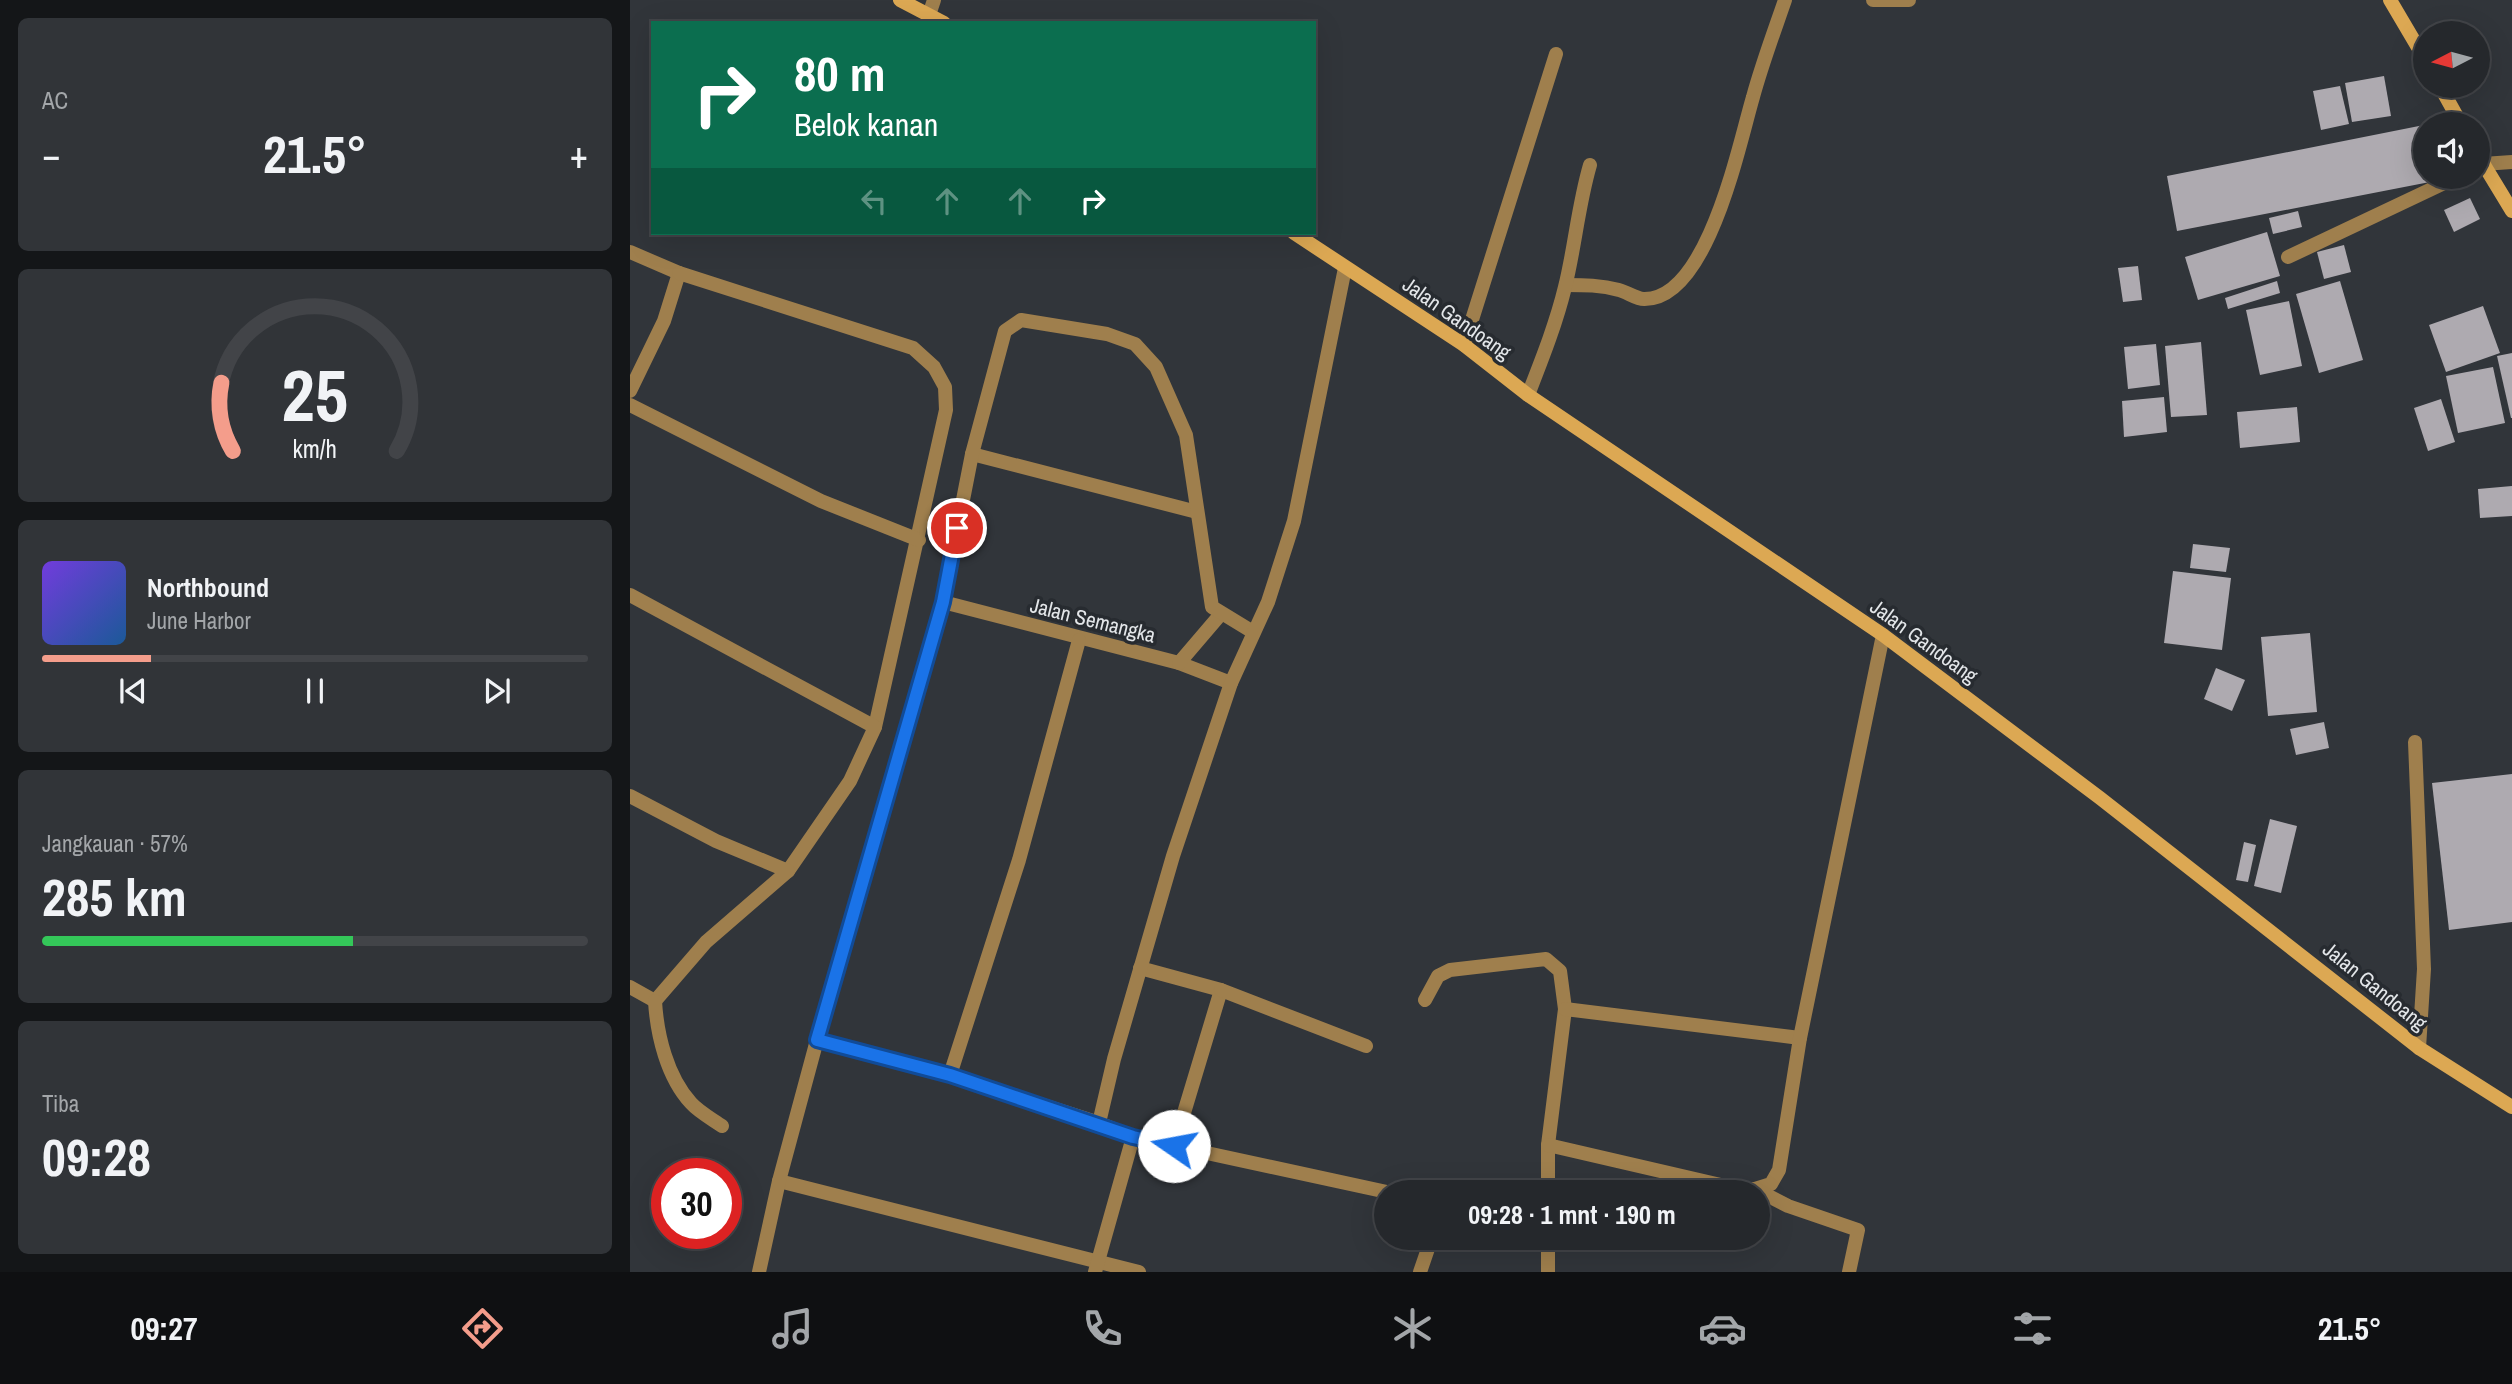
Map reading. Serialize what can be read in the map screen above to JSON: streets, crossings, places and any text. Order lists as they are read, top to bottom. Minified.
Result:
{"streets":{"street":["Jalan Gandoang","Jalan Semangka"]},"north":"left","page":{"tile":["AC",["Jangkauan · 57%","285 km"],["Tiba","09:28"]],"turn":["80 m","Belok kanan"],"heat":["−","21.5°","+"],"song":["Northbound","June Harbor"],"limit":"30","trip":"09:28 · 1 mnt · 190 m","tabs":["09:27","21.5°"],"gauge":["25","km/h"]}}
